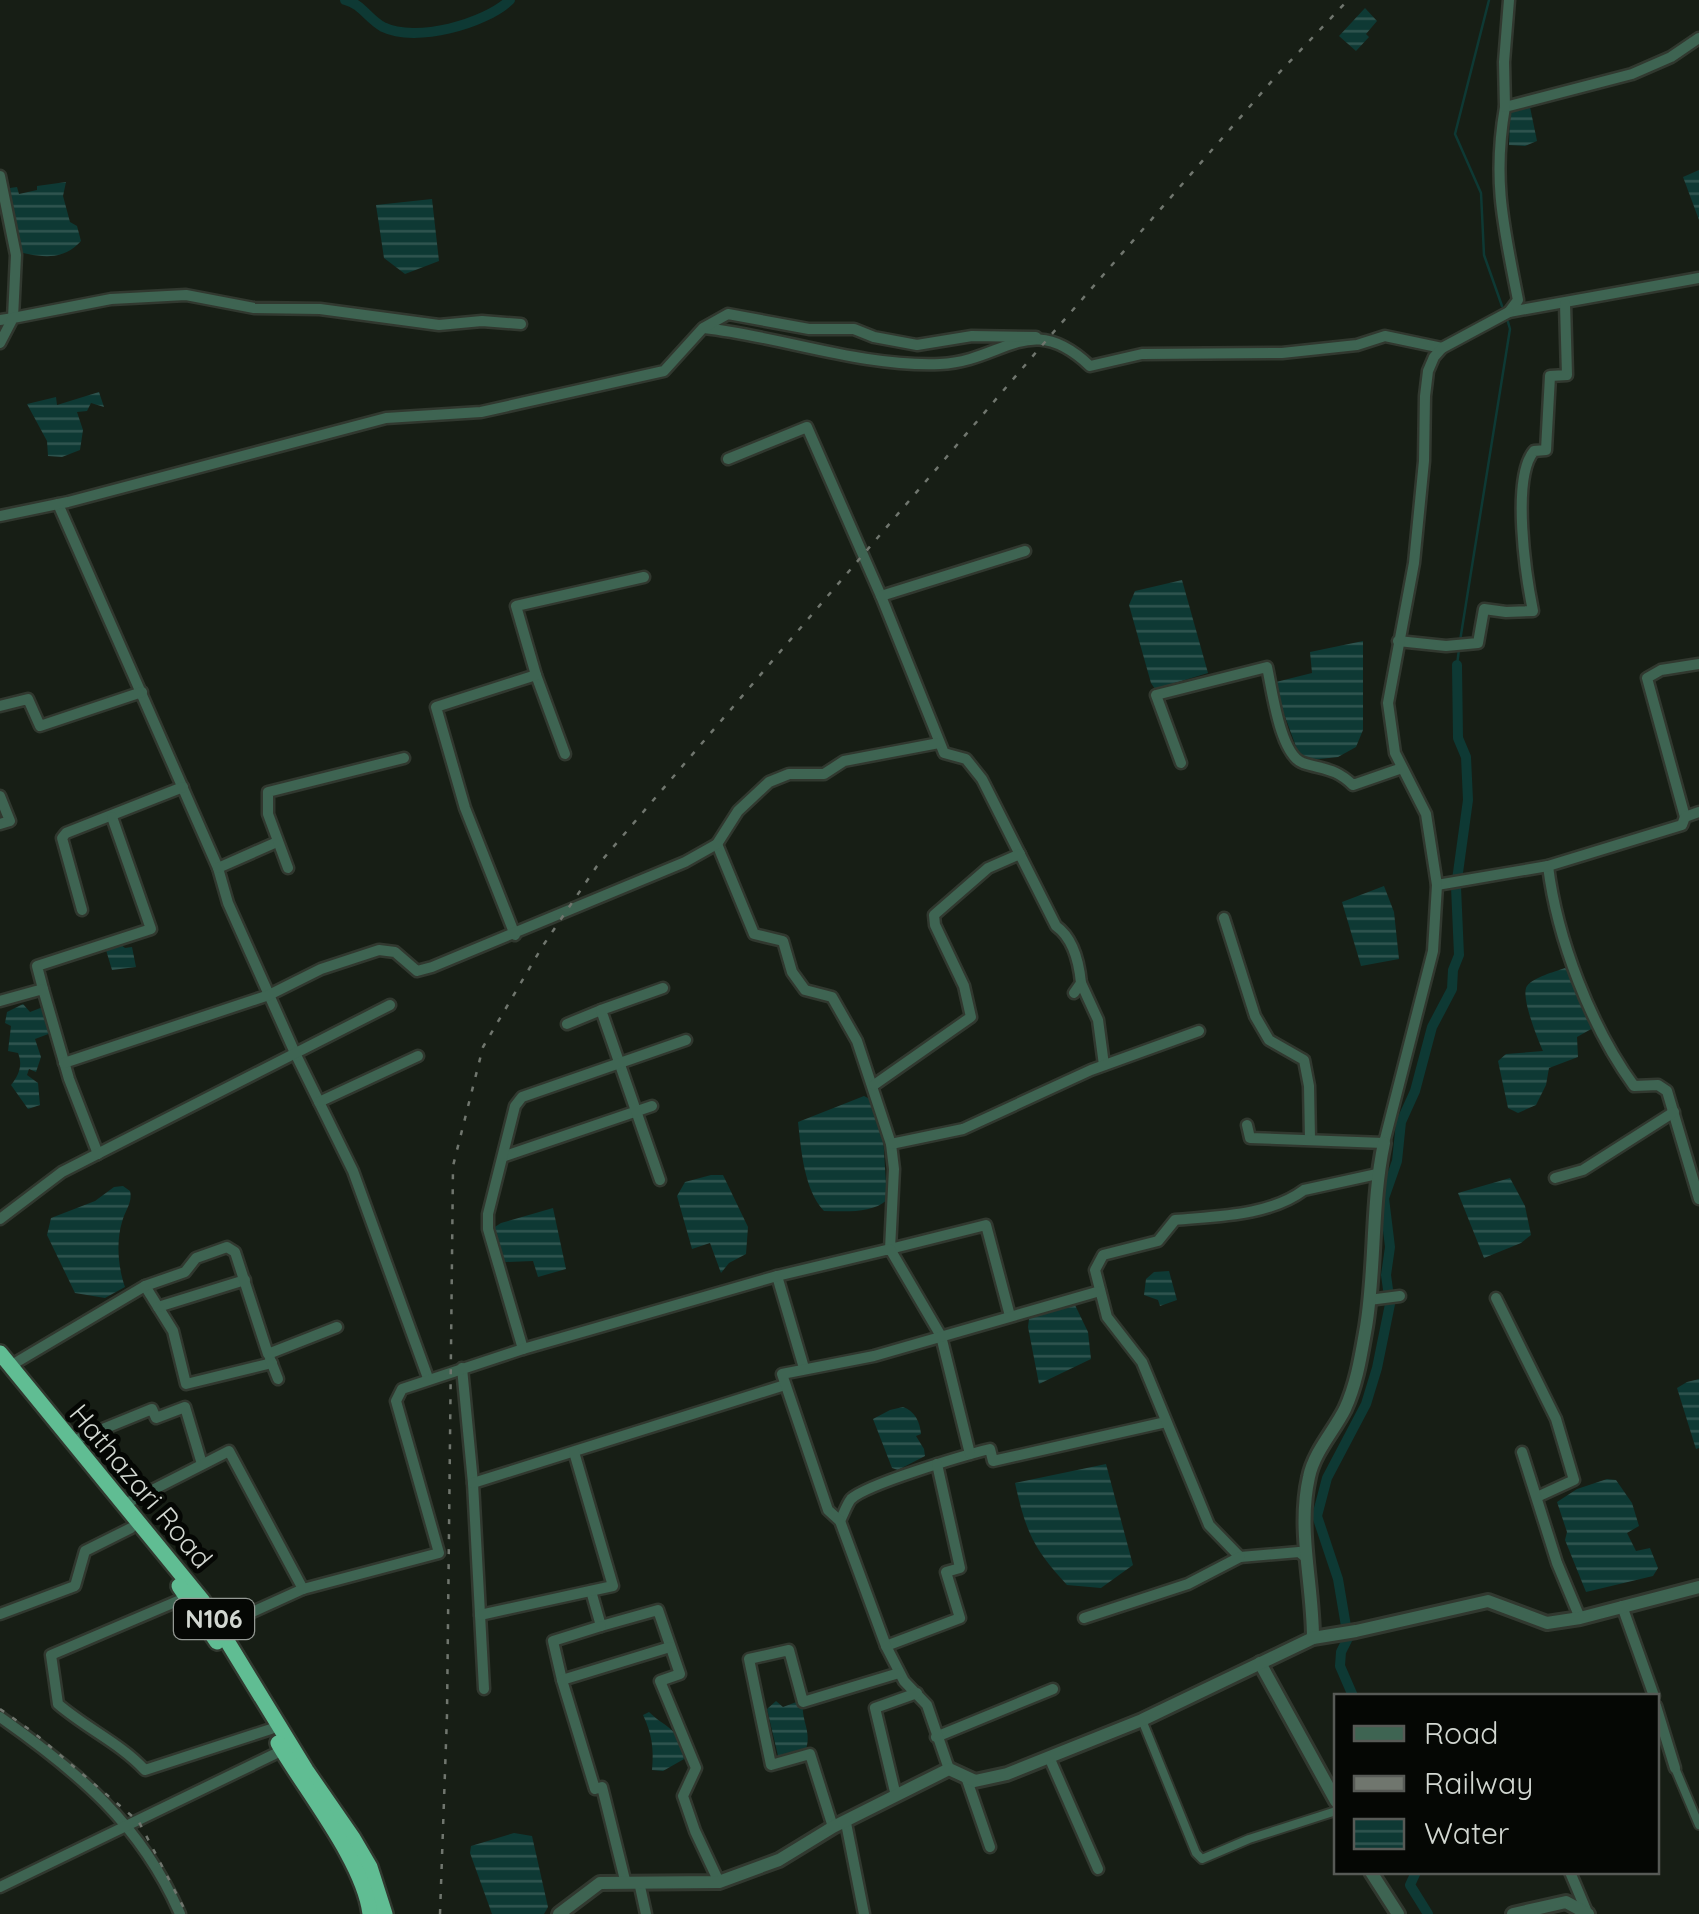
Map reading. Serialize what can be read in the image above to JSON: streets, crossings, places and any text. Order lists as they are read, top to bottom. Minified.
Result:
{"streets":{"highway":["Hathazari Road","N106"]},"legend":["Road","Railway","Water"]}
